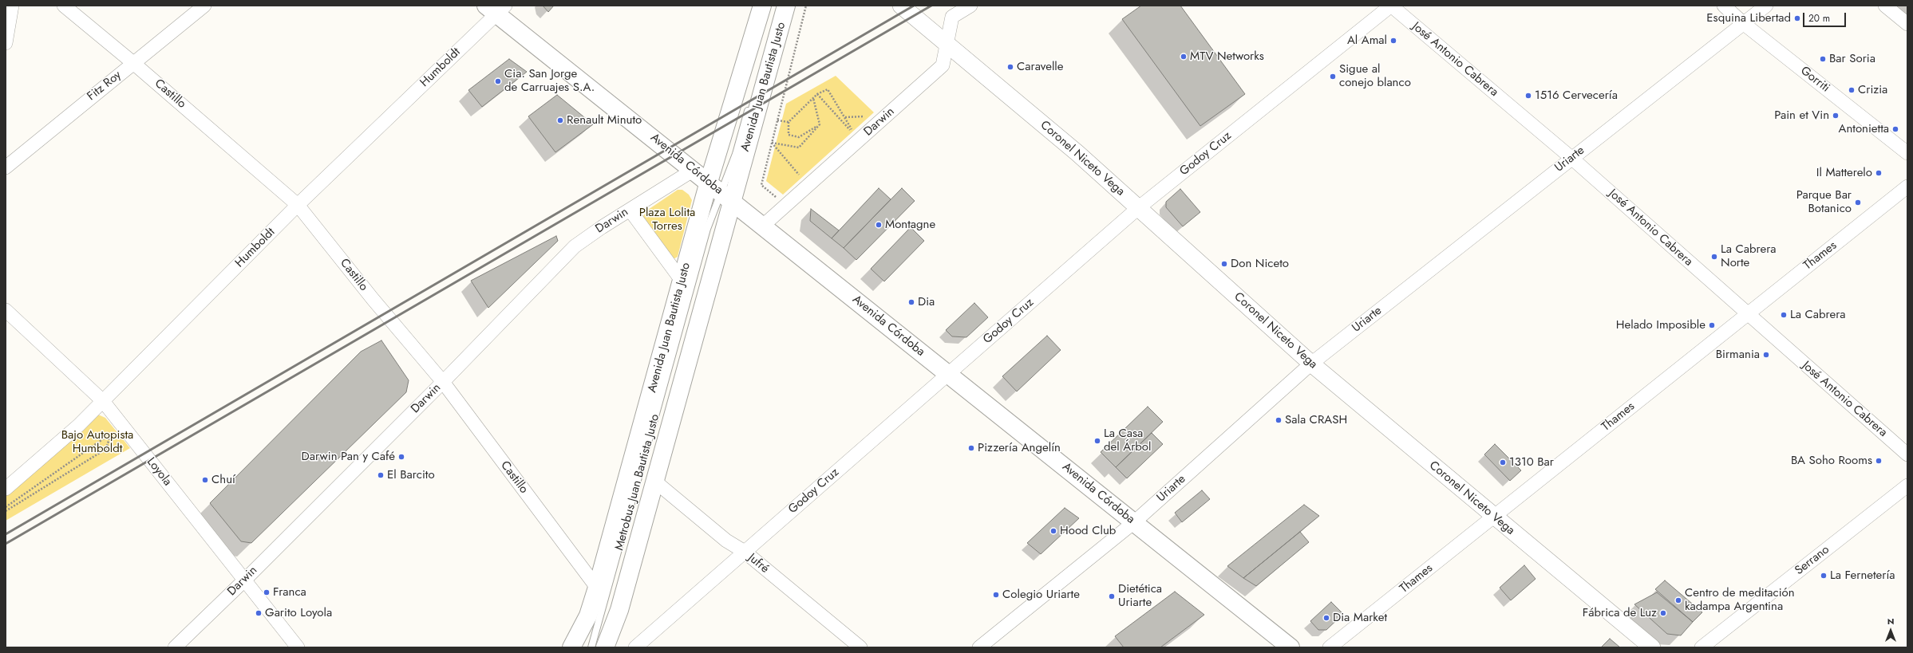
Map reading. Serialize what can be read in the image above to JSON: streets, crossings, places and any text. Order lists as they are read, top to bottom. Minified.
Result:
{"streets":{"main road":["Avenida Juan Bautista Justo","Avenida Córdoba"],"street":["José Antonio Cabrera","Humboldt","Gorriti","Fitz Roy","Castillo","Darwin","Godoy Cruz","Coronel Niceto Vega","Uriarte","Thames","Loyola","Serrano","Jufré"],"lane":["Metrobus Juan Bautista Justo"]},"crossings":[["José Antonio Cabrera","Godoy Cruz"],["José Antonio Cabrera","Uriarte"],["José Antonio Cabrera","Thames"],["Humboldt","Castillo"],["Humboldt","Avenida Córdoba"],["Humboldt","Loyola"],["Gorriti","Uriarte"],["Fitz Roy","Castillo"],["Avenida Juan Bautista Justo","Castillo"],["Avenida Juan Bautista Justo","Avenida Córdoba"],["Avenida Juan Bautista Justo","Metrobus Juan Bautista Justo"],["Avenida Juan Bautista Justo","Jufré"],["Castillo","Darwin"],["Darwin","Coronel Niceto Vega"],["Darwin","Avenida Córdoba"],["Darwin","Loyola"],["Godoy Cruz","Coronel Niceto Vega"],["Godoy Cruz","Avenida Córdoba"],["Godoy Cruz","Jufré"],["Coronel Niceto Vega","Uriarte"],["Coronel Niceto Vega","Thames"],["Uriarte","Avenida Córdoba"],["Avenida Córdoba","Metrobus Juan Bautista Justo"]],"parks":["Plaza Lolita Torres","Bajo Autopista Humboldt"],"places":["Esquina Libertad","Al Amal","MTV Networks","Bar Soria","Caravelle","Sigue al conejo blanco","Cia. San Jorge de Carruajes S.A.","Crizia","1516 Cervecería","Pain et Vin","Renault Minuto","Antonietta","Il Matterelo","Parque Bar Botanico","Montagne","La Cabrera Norte","Don Niceto","Dia","La Cabrera","Helado Imposible","Birmania","Sala CRASH","La Casa del Árbol","Pizzería Angelín","Darwin Pan y Café","BA Soho Rooms","1310 Bar","El Barcito","Chuí","Hood Club","La Fernetería","Franca","Colegio Uriarte","Dietética Uriarte","Centro de meditación kadampa Argentina","Garito Loyola","Fábrica de Luz","Dia Market"],"scale_bar":"20 m","north":"top"}
